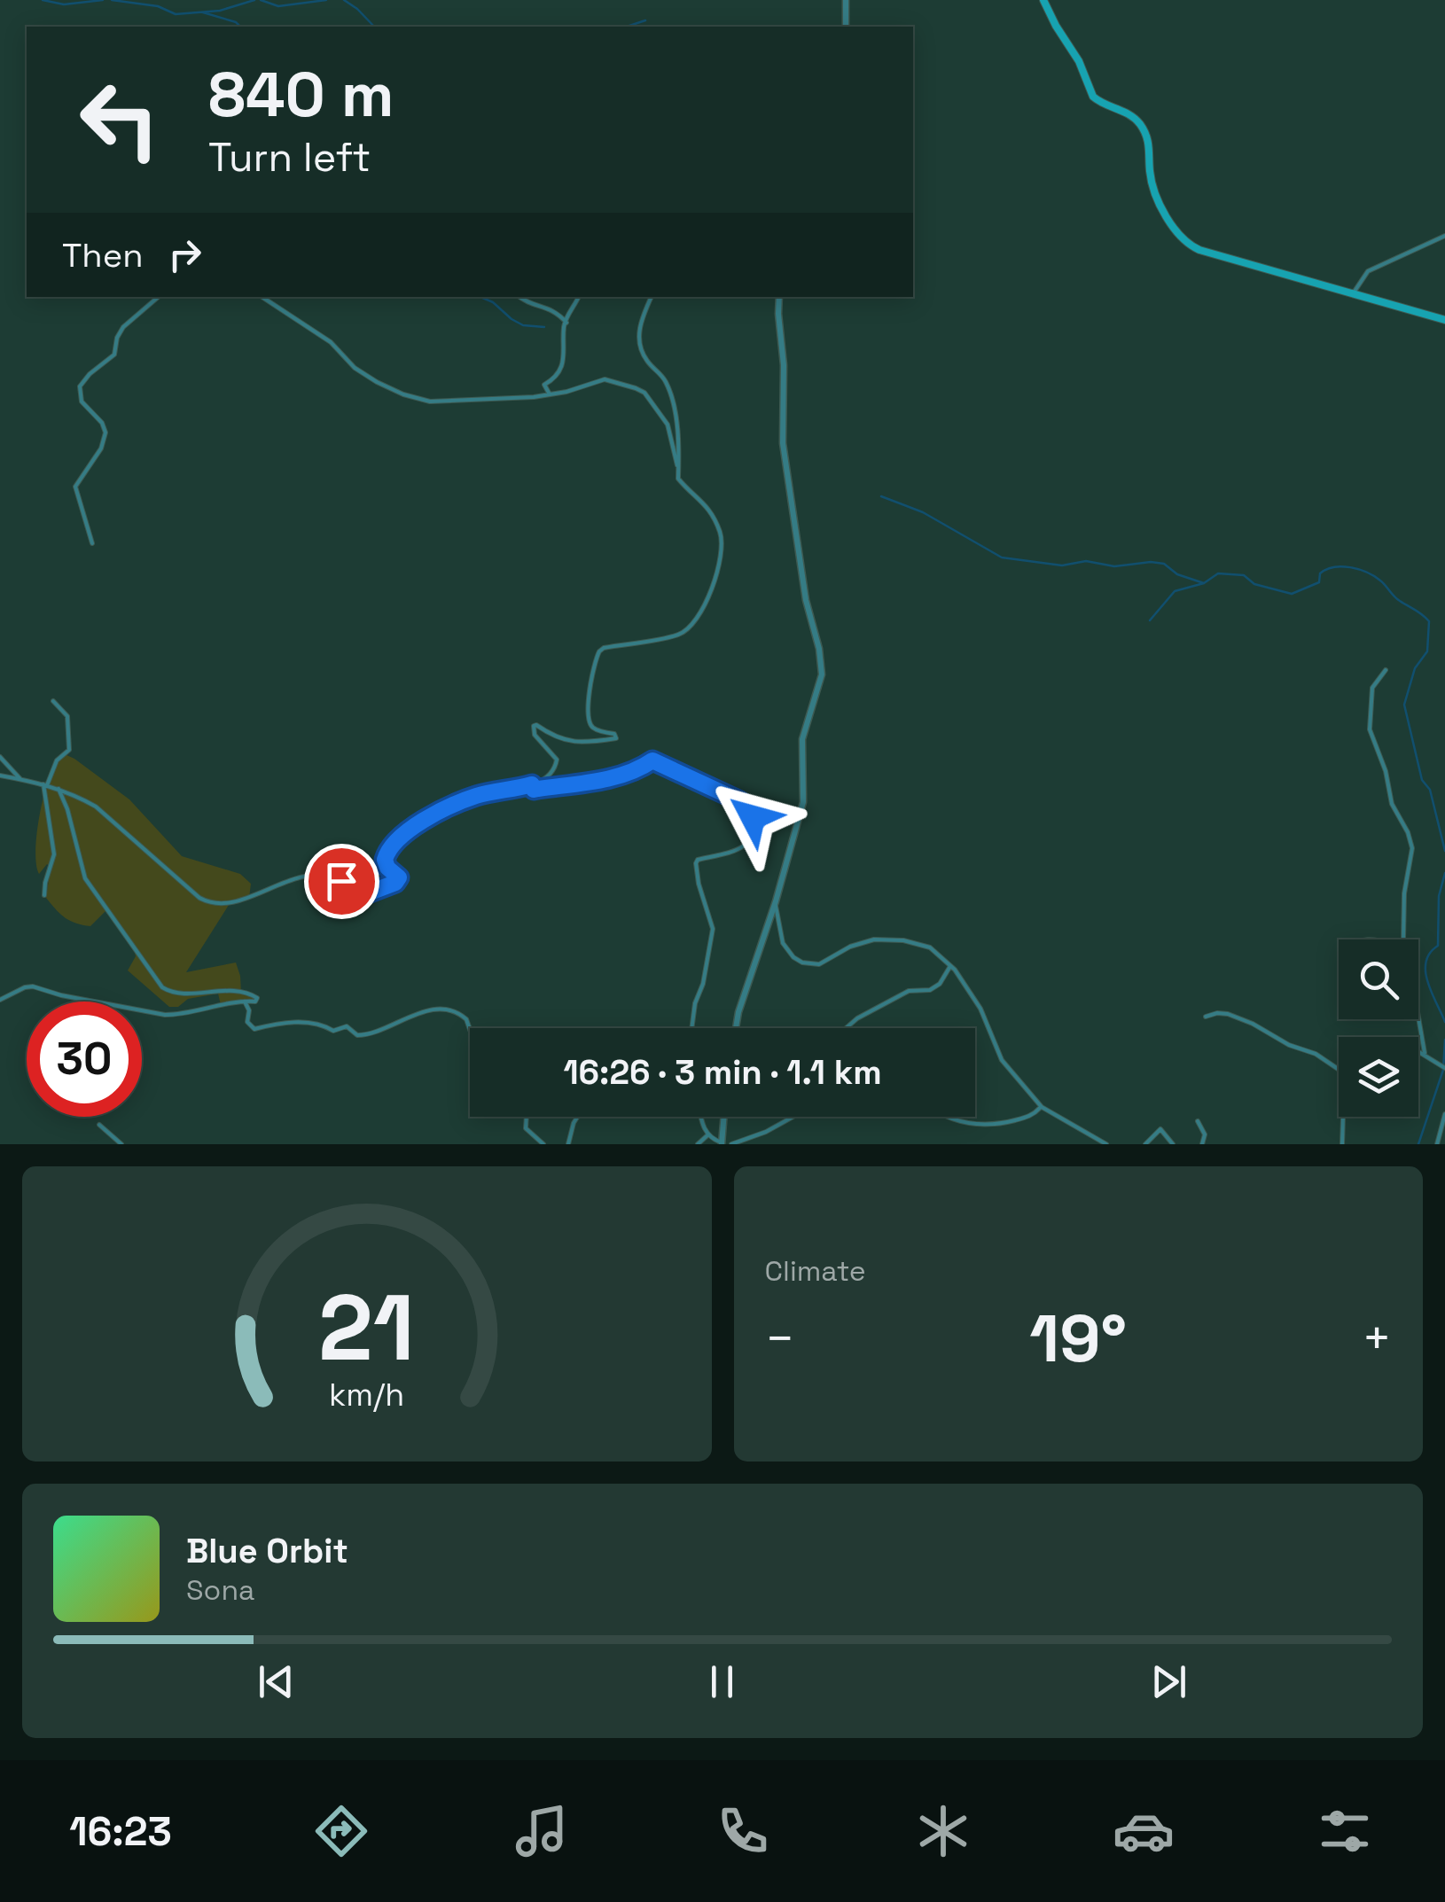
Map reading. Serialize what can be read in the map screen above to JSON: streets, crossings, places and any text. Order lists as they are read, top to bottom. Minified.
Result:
{"page":{"turn":["840 m","Turn left"],"then":"Then","limit":"30","trip":"16:26 · 3 min · 1.1 km","tile":"Climate","heat":["−","19°","+"],"song":["Blue Orbit","Sona"],"tabs":"16:23","gauge":["21","km/h"]}}
